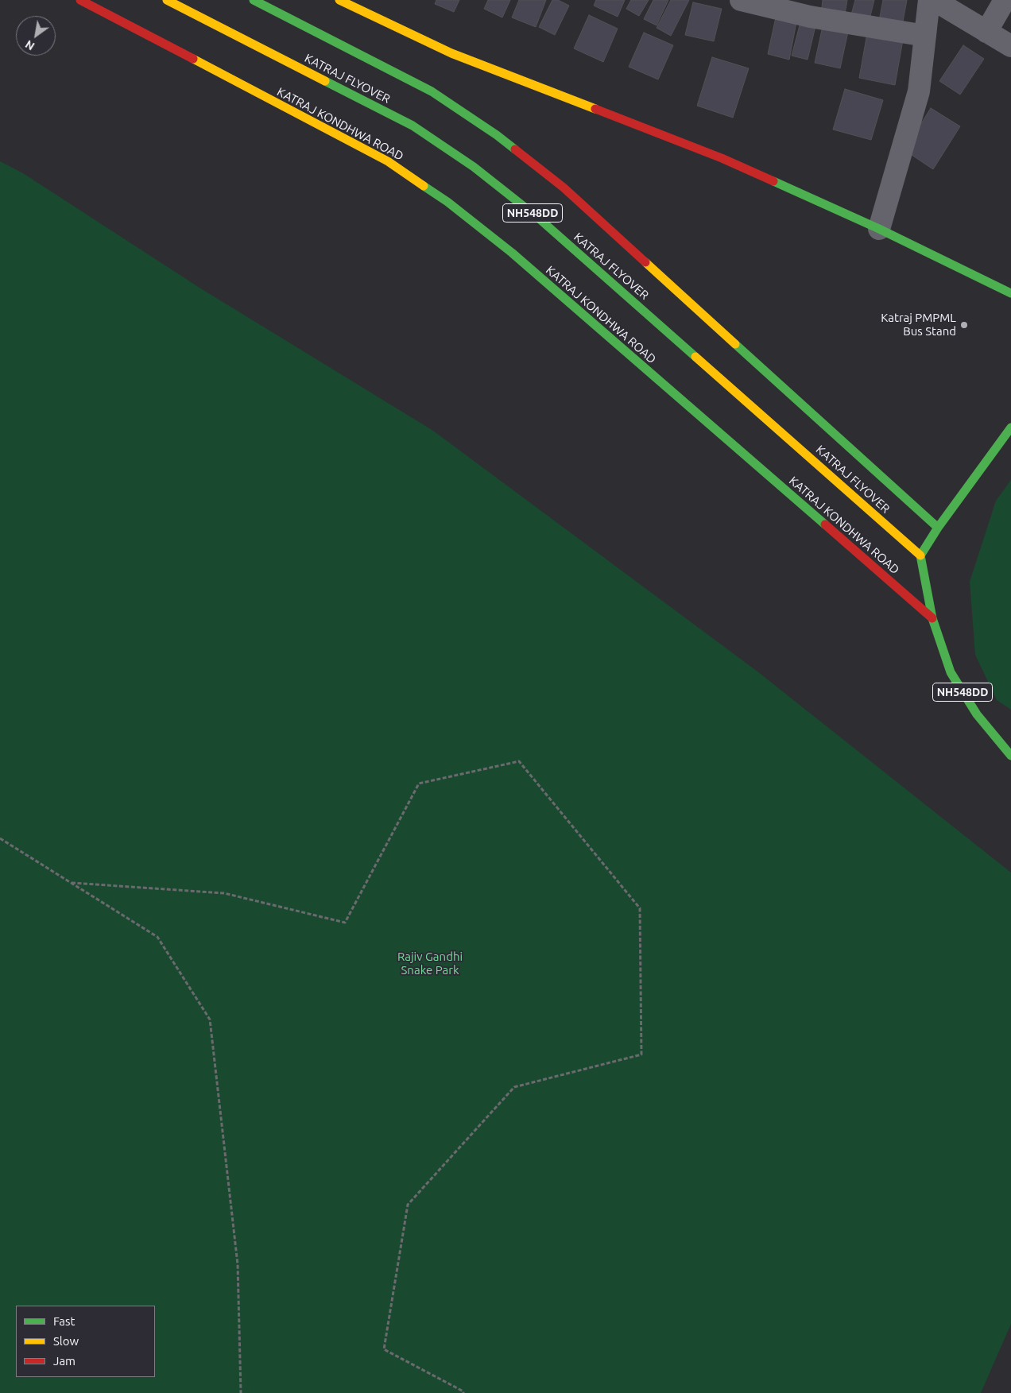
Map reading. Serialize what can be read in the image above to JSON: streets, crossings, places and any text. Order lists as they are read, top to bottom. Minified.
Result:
{"streets":{"main road":["KATRAJ FLYOVER","KATRAJ KONDHWA ROAD","NH548DD"]},"crossings":[["KATRAJ FLYOVER","NH548DD"],["KATRAJ KONDHWA ROAD","NH548DD"]],"parks":["Rajiv Gandhi Snake Park"],"places":["Katraj PMPML Bus Stand"],"legend":["Fast","Slow","Jam"],"north":"bottom left"}
